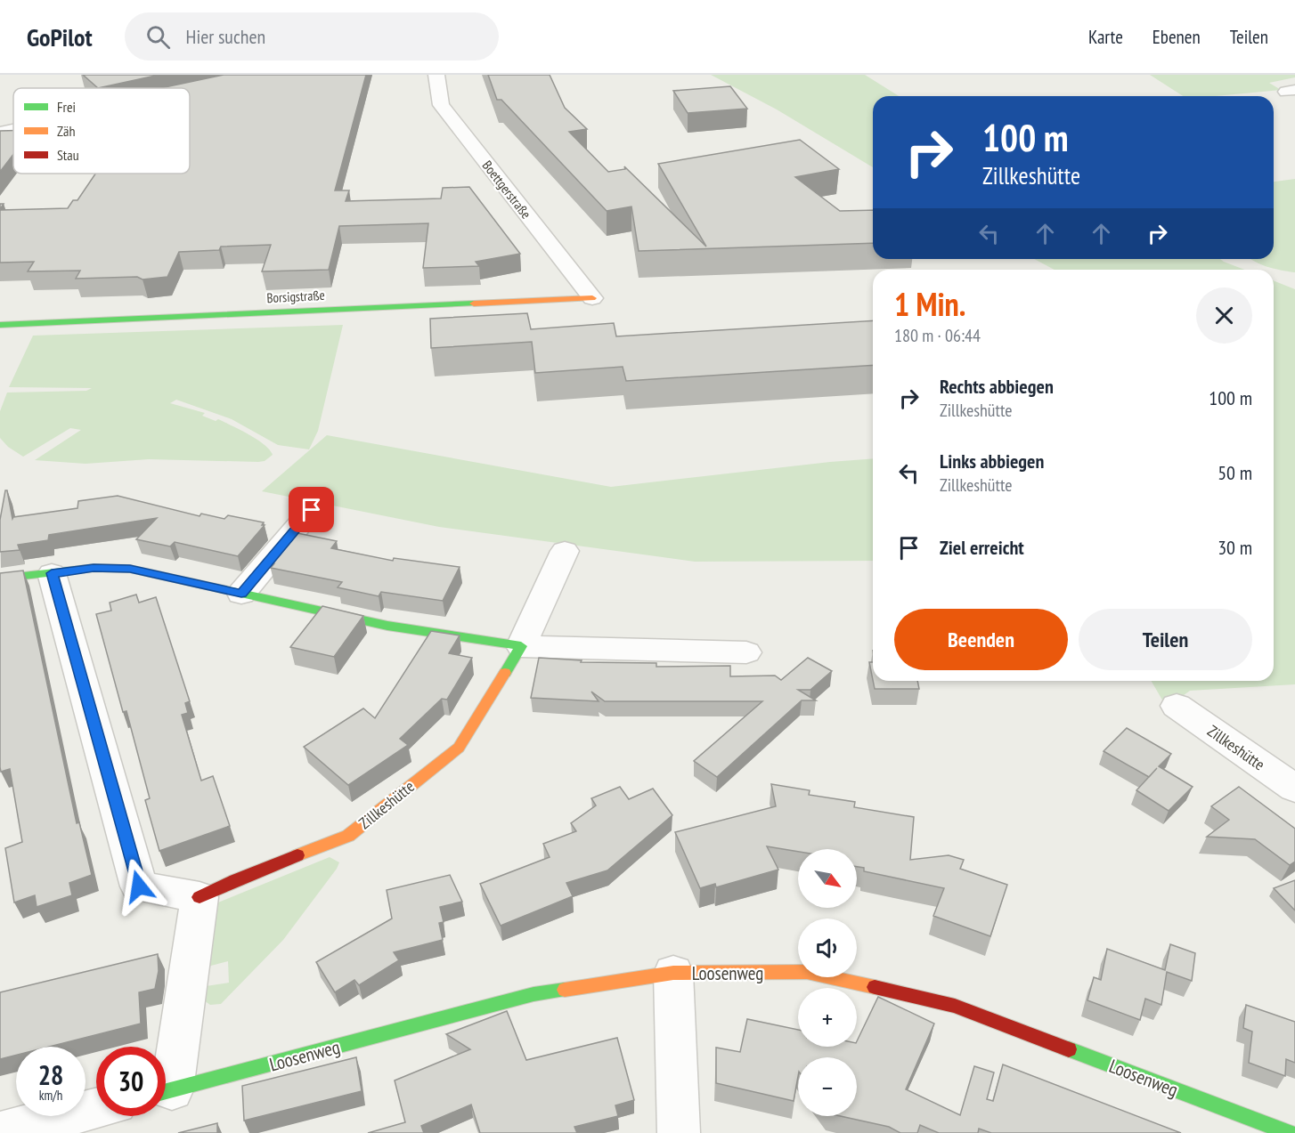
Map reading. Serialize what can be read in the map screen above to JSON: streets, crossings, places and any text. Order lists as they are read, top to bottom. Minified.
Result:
{"streets":{"street":["Boettgerstraße","Borsigstraße","Zillkeshütte","Loosenweg"]},"crossings":[["Boettgerstraße","Borsigstraße"]],"legend":["Frei","Zäh","Stau"],"north":"bottom right","page":{"header":"GoPilot","search":"Hier suchen","nav":["Karte","Ebenen","Teilen"],"turn":["100 m","Zillkeshütte"],"heading":["1 Min.","180 m · 06:44"],"list":[{"name":"Rechts abbiegen","note":"Zillkeshütte","value":"100 m"},{"name":"Links abbiegen","note":"Zillkeshütte","value":"50 m"},{"name":"Ziel erreicht","value":"30 m"}],"buttons":["Beenden","Teilen"],"map_buttons":["+","−"],"speed":"28 km/h","limit":"30"}}
